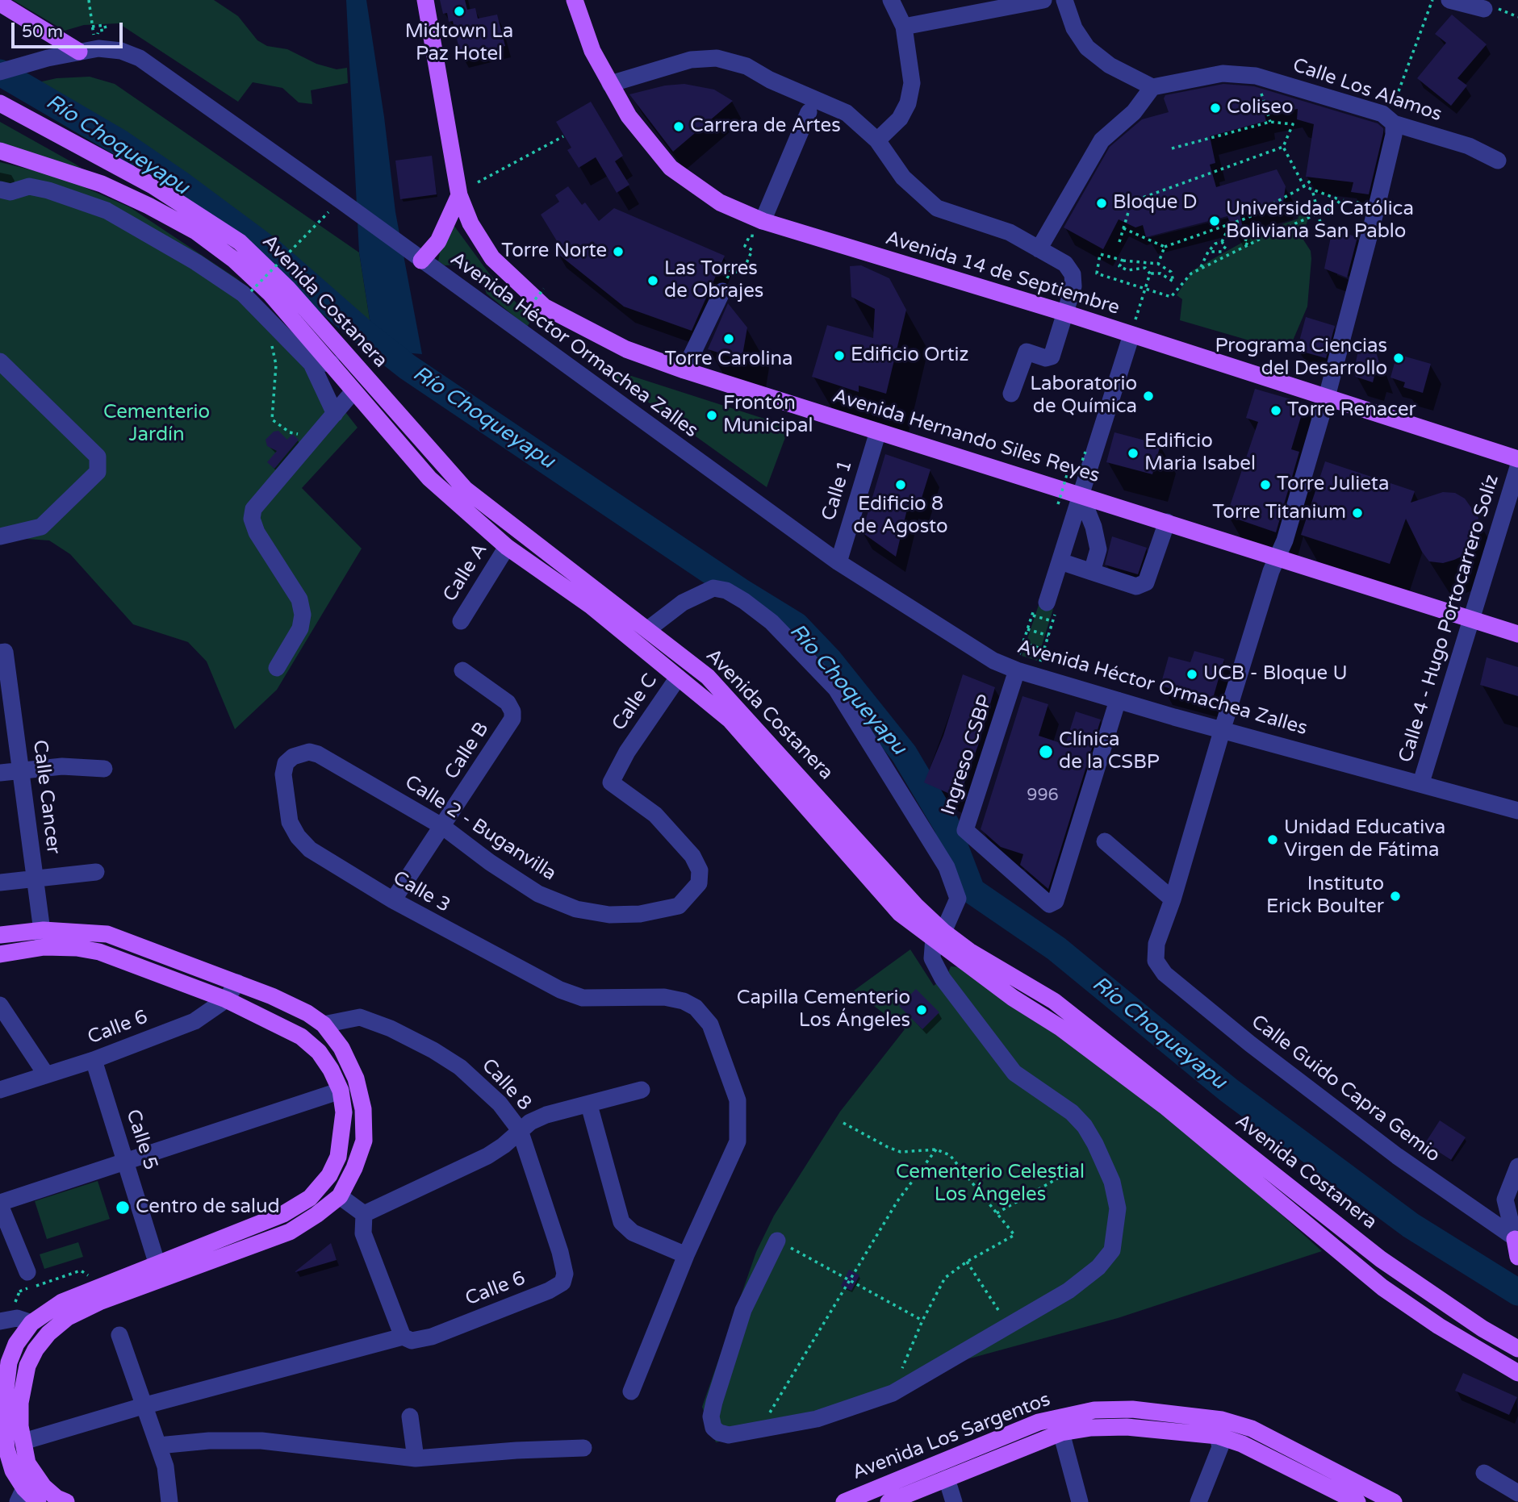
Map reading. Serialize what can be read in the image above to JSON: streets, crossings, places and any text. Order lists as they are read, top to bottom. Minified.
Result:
{"streets":{"main road":["Avenida 14 de Septiembre","Avenida Costanera","Avenida Hernando Siles Reyes","Avenida Los Sargentos"],"street":["Calle Los Alamos","Avenida Héctor Ormachea Zalles","Calle 1","Calle A","Calle 4 - Hugo Portocarrero Solíz","Calle C","Calle B","Ingreso CSBP","Calle Cancer","Calle 2 - Buganvilla","Calle 3","Calle 6","Calle 8","Calle Guido Capra Gemio","Calle 5"]},"crossings":[["Avenida Costanera","Calle A"],["Avenida Costanera","Calle C"],["Avenida Héctor Ormachea Zalles","Calle 1"],["Avenida Héctor Ormachea Zalles","Calle 4 - Hugo Portocarrero Solíz"],["Avenida Héctor Ormachea Zalles","Ingreso CSBP"],["Avenida Hernando Siles Reyes","Calle 1"],["Avenida Hernando Siles Reyes","Calle 4 - Hugo Portocarrero Solíz"],["Calle C","Calle 2 - Buganvilla"],["Calle B","Calle 2 - Buganvilla"],["Calle B","Calle 3"],["Calle 2 - Buganvilla","Calle 3"],["Calle 6","Calle 8"],["Calle 6","Calle 5"]],"water":["Río Choqueyapu"],"parks":["Cementerio Jardín","Cementerio Celestial Los Ángeles"],"places":["Midtown La Paz Hotel","Coliseo","Carrera de Artes","Bloque D","Universidad Católica Boliviana San Pablo","Torre Norte","Las Torres de Obrajes","Torre Carolina","Edificio Ortiz","Programa Ciencias del Desarrollo","Laboratorio de Química","Torre Renacer","Frontón Municipal","Edificio Maria Isabel","Edificio 8 de Agosto","Torre Julieta","Torre Titanium","UCB - Bloque U","Clínica de la CSBP","Unidad Educativa Virgen de Fátima","Instituto Erick Boulter","Capilla Cementerio Los Ángeles","Centro de salud"],"house_numbers":["996"],"scale_bar":"50 m"}
